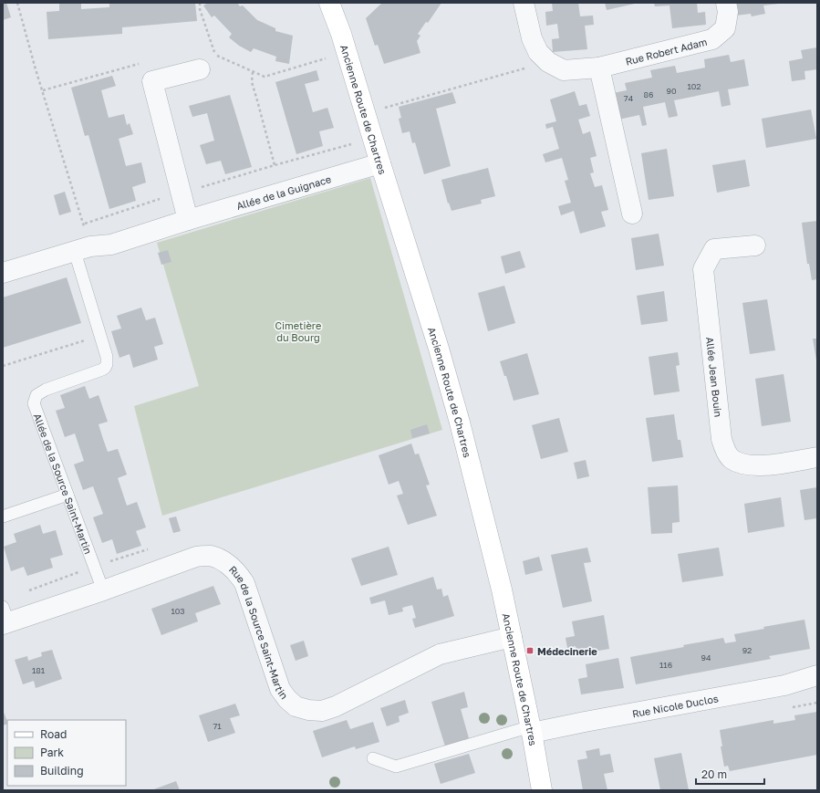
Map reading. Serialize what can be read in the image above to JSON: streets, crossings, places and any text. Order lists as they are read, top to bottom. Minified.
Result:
{"streets":{"main road":["Ancienne Route de Chartres"],"street":["Rue Robert Adam","Allée de la Guignace","Allée Jean Bouin","Rue de la Source Saint-Martin","Rue Nicole Duclos"],"lane":["Allée de la Source Saint-Martin"]},"crossings":[["Ancienne Route de Chartres","Allée de la Guignace"],["Ancienne Route de Chartres","Rue de la Source Saint-Martin"],["Ancienne Route de Chartres","Rue Nicole Duclos"],["Allée de la Guignace","Allée de la Source Saint-Martin"],["Allée de la Source Saint-Martin","Rue de la Source Saint-Martin"]],"parks":["Cimetière du Bourg"],"places":{"transit":["Médecinerie"]},"house_numbers":["102","90","86","74","103","92","94","116","181","71"],"legend":["Road","Park","Building"],"scale_bar":"20 m"}
